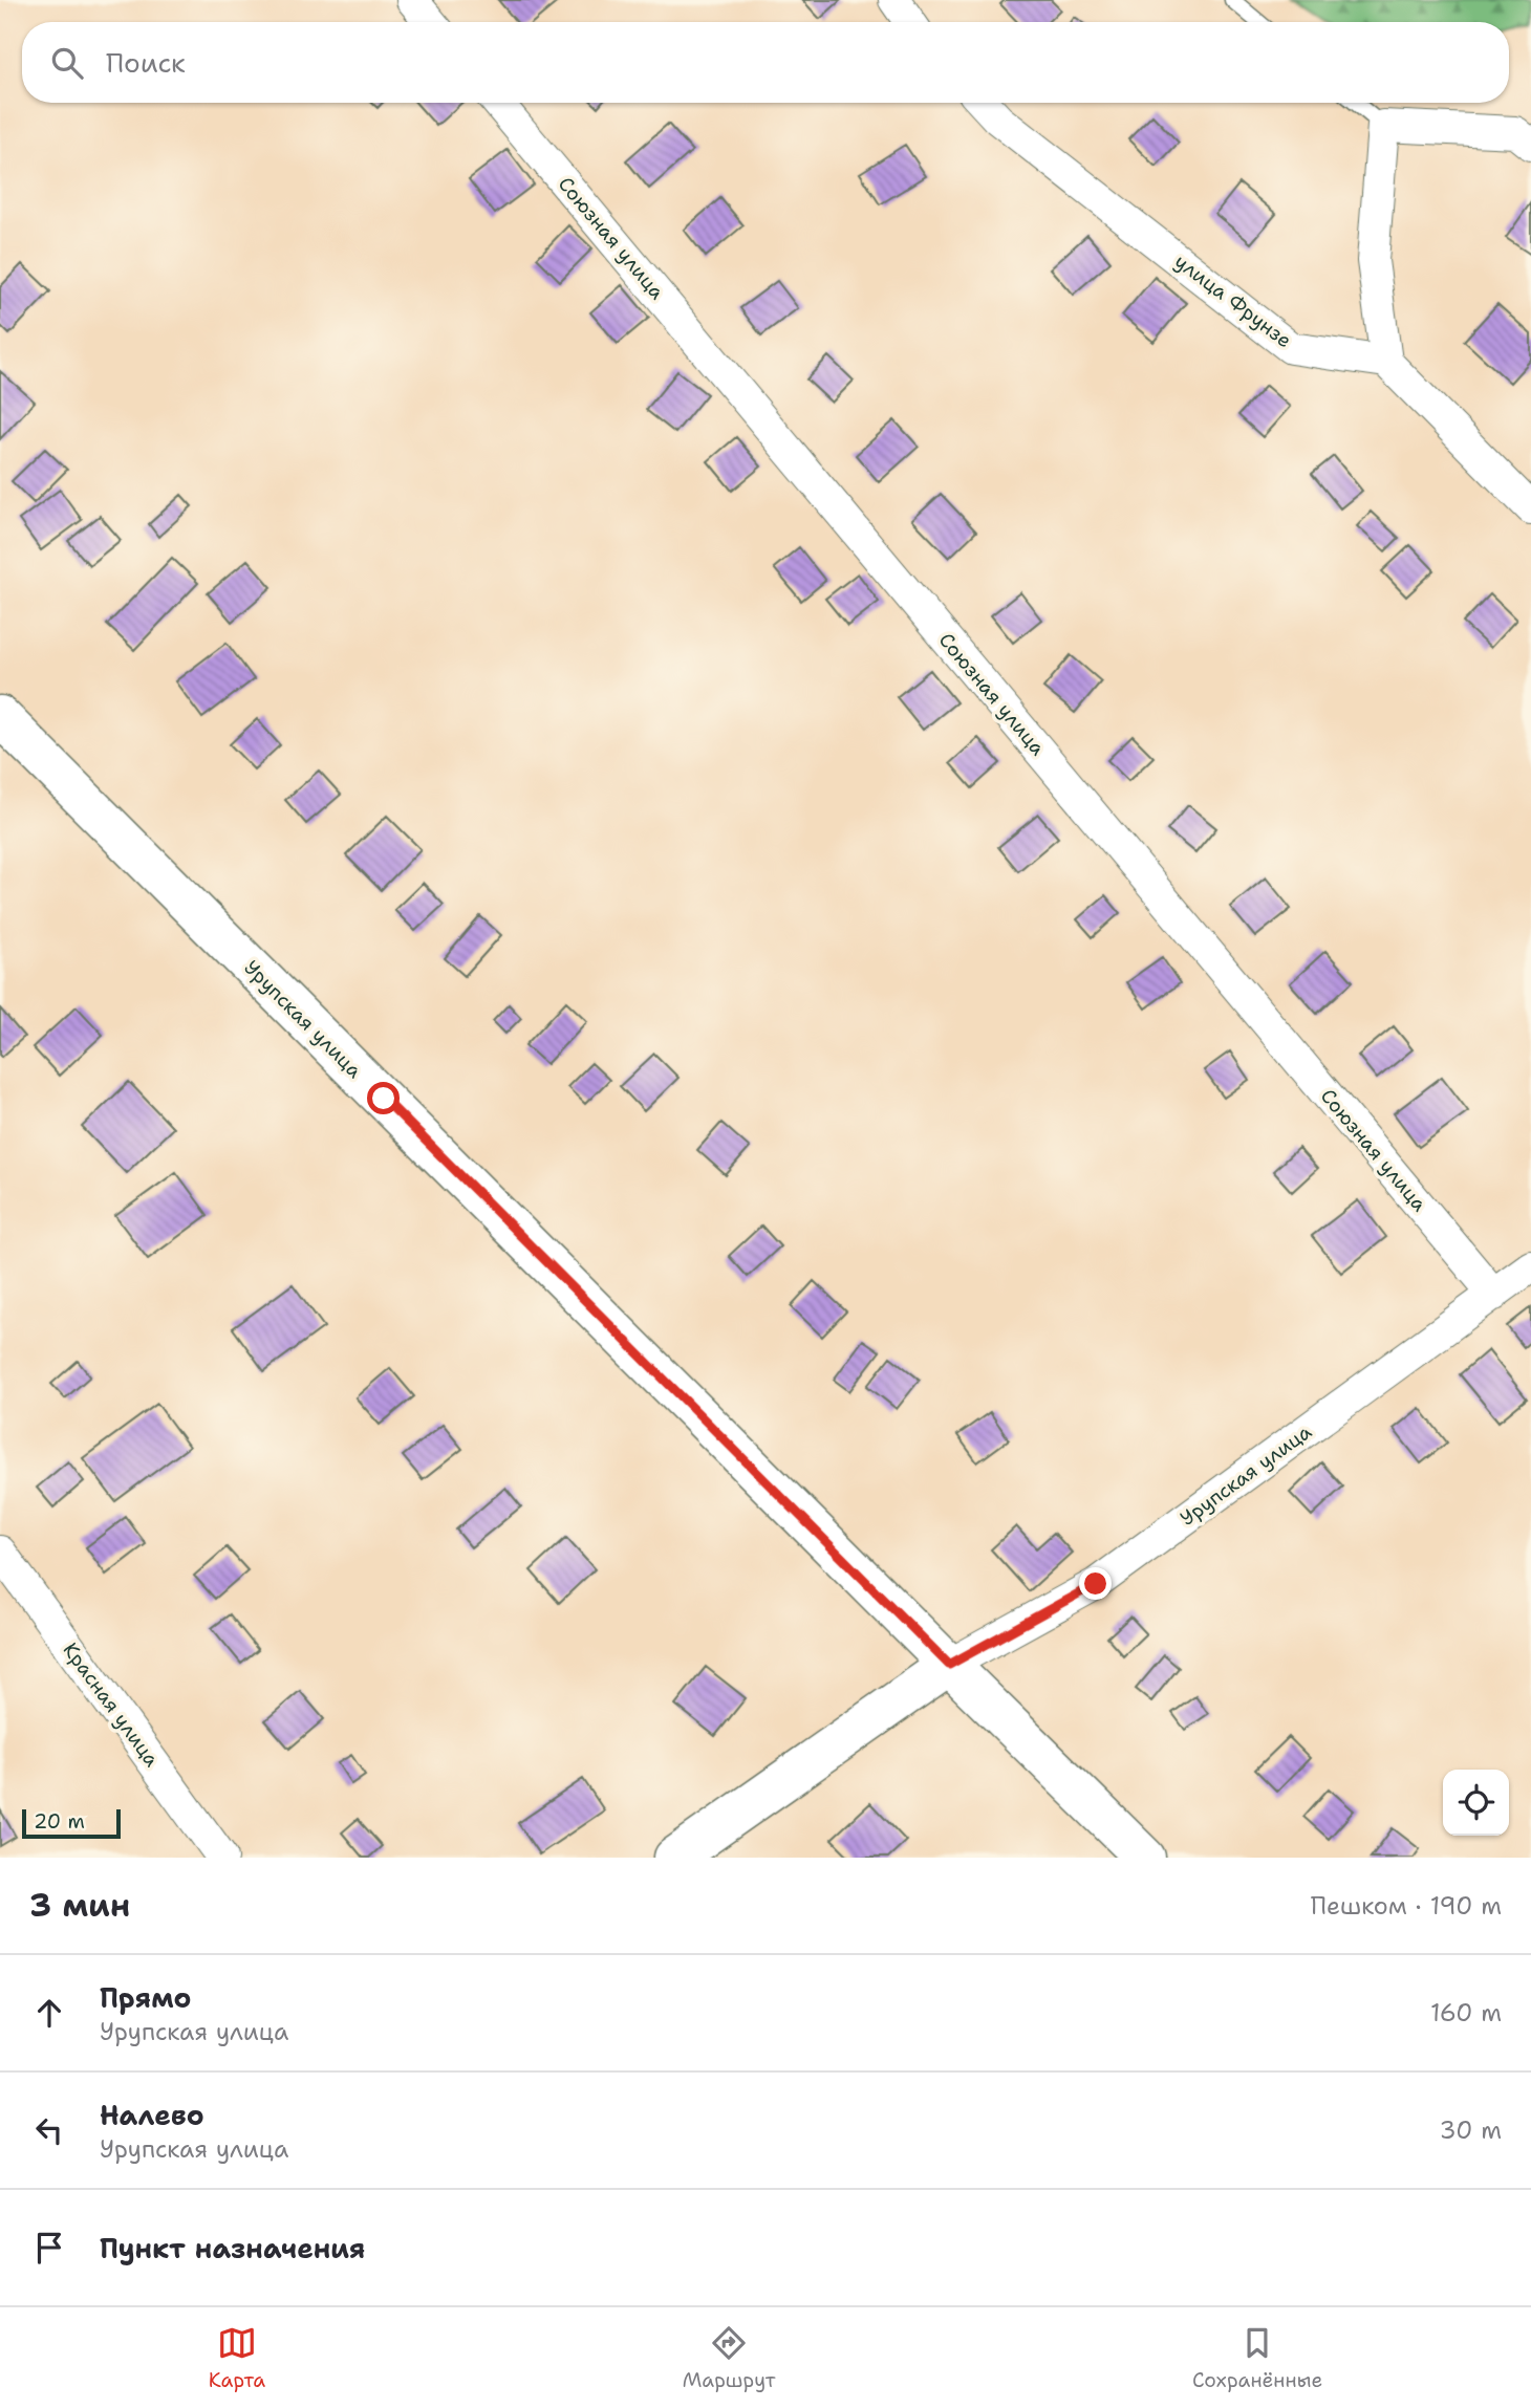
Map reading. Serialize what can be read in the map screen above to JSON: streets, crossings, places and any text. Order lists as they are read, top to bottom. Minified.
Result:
{"streets":{"street":["Союзная улица","улица Фрунзе","Урупская улица","Красная улица"]},"crossings":[["Союзная улица","Урупская улица"]],"scale_bar":"20 m","page":{"search":"Поиск","scale":"20 m","heading":["3 мин","Пешком · 190 m"],"list":[["Прямо","Урупская улица","160 m"],["Налево","Урупская улица","30 m"],"Пункт назначения"],"nav":["Карта","Маршрут","Сохранённые"]}}
